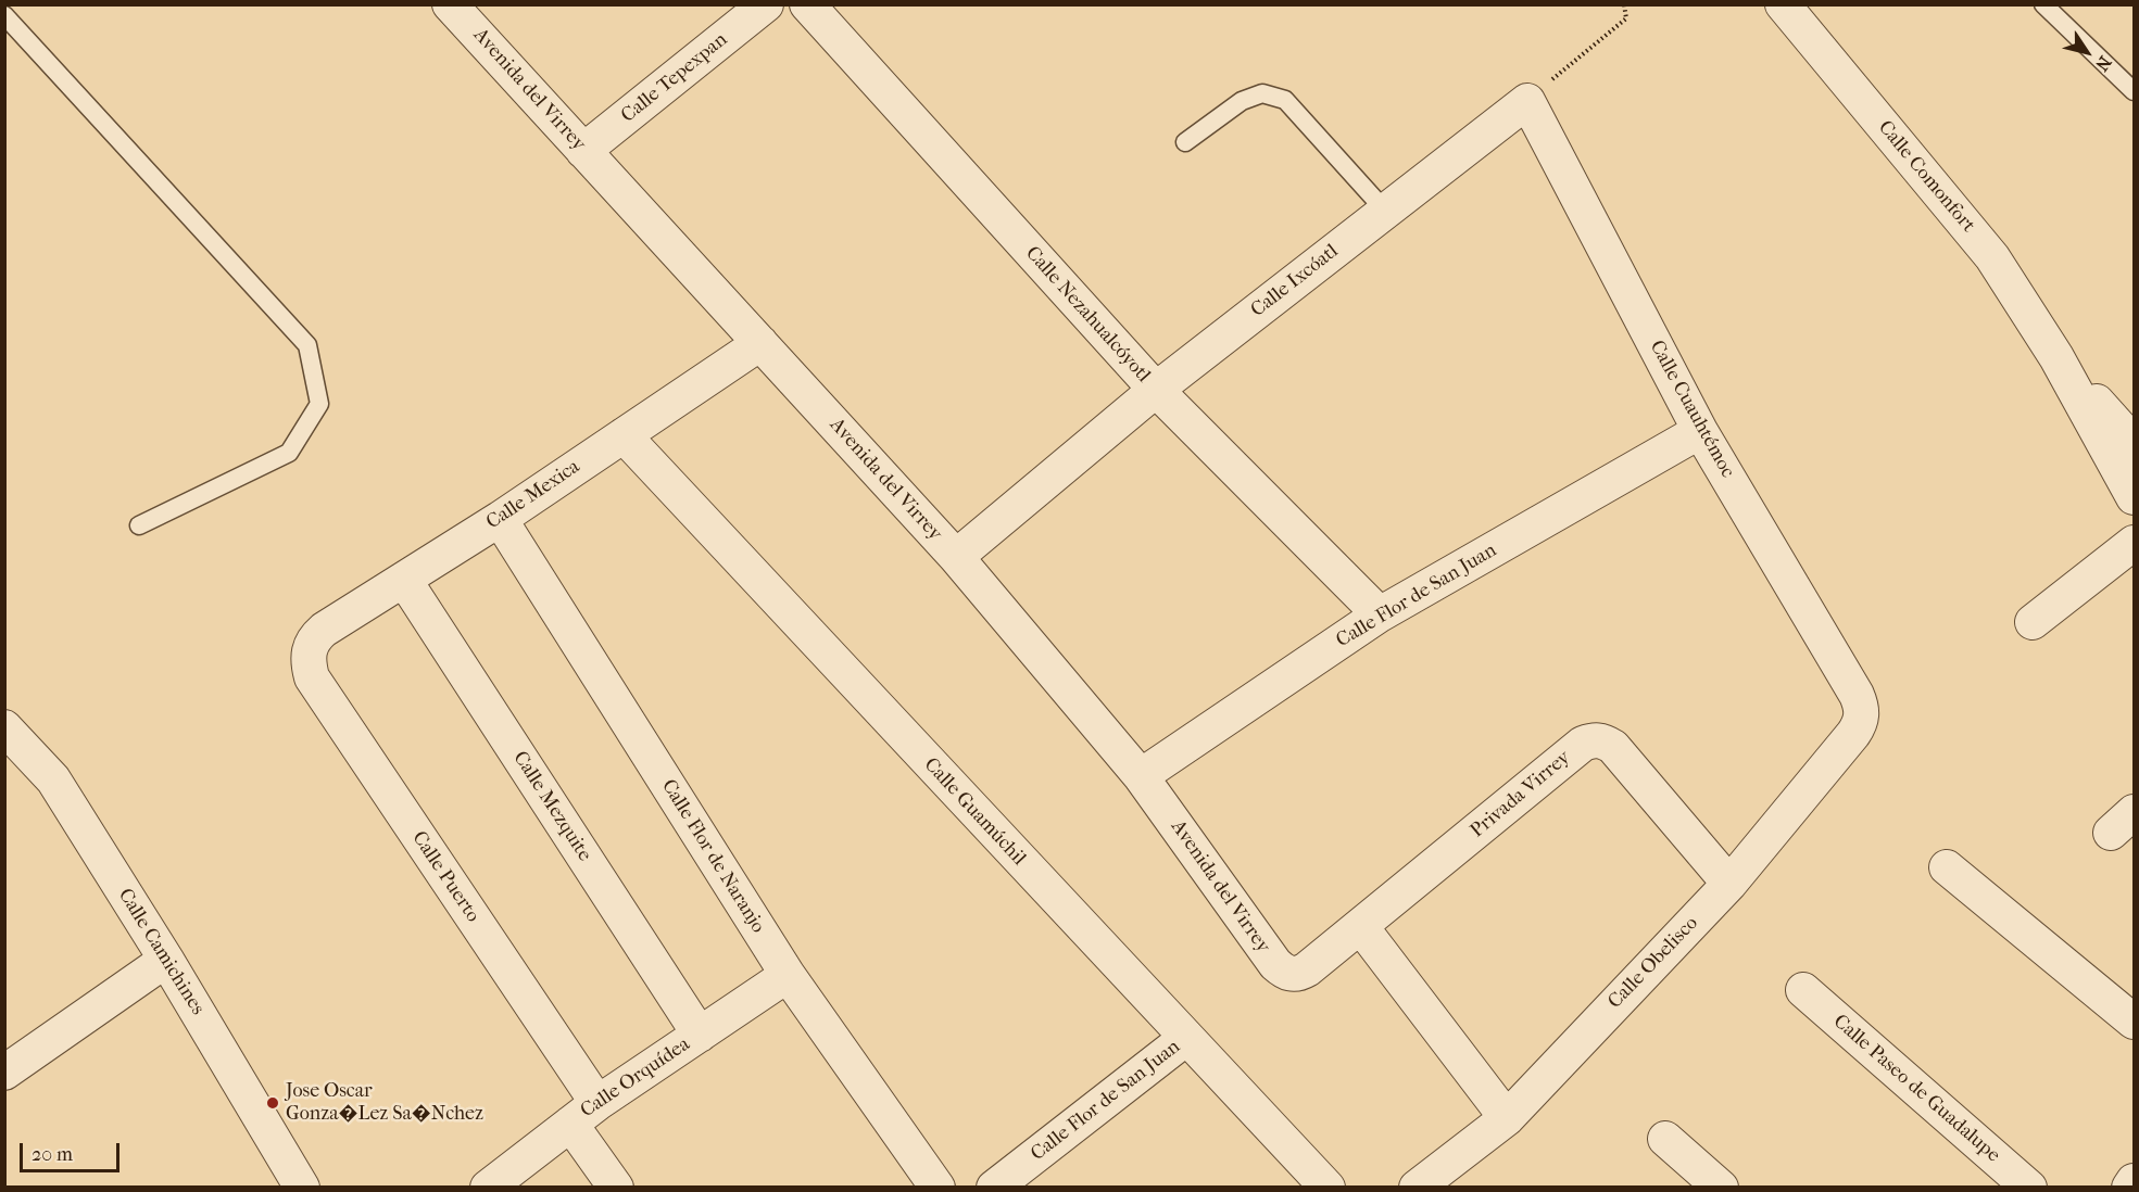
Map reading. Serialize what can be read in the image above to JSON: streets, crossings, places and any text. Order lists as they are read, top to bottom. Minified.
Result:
{"streets":{"street":["Calle Tepexpan","Avenida del Virrey","Calle Comonfort","Calle Ixcóatl","Calle Nezahualcóyotl","Calle Cuauhtémoc","Calle Mexica","Calle Flor de San Juan","Privada Virrey","Calle Mezquite","Calle Guamúchil","Calle Flor de Naranjo","Calle Puerto","Calle Camichines","Calle Obelisco","Calle Orquídea","Calle Paseo de Guadalupe"]},"crossings":[["Calle Tepexpan","Avenida del Virrey"],["Avenida del Virrey","Calle Ixcóatl"],["Avenida del Virrey","Calle Mexica"],["Avenida del Virrey","Calle Flor de San Juan"],["Avenida del Virrey","Privada Virrey"],["Calle Ixcóatl","Calle Nezahualcóyotl"],["Calle Ixcóatl","Calle Cuauhtémoc"],["Calle Nezahualcóyotl","Calle Flor de San Juan"],["Calle Cuauhtémoc","Calle Flor de San Juan"],["Calle Cuauhtémoc","Calle Obelisco"],["Calle Mexica","Calle Mezquite"],["Calle Mexica","Calle Guamúchil"],["Calle Mexica","Calle Flor de Naranjo"],["Calle Mexica","Calle Puerto"],["Calle Flor de San Juan","Calle Guamúchil"],["Privada Virrey","Calle Obelisco"],["Calle Mezquite","Calle Orquídea"],["Calle Flor de Naranjo","Calle Orquídea"],["Calle Puerto","Calle Orquídea"]],"places":["Jose Oscar Gonza�Lez Sa�Nchez"],"scale_bar":"20 m","north":"bottom right"}
